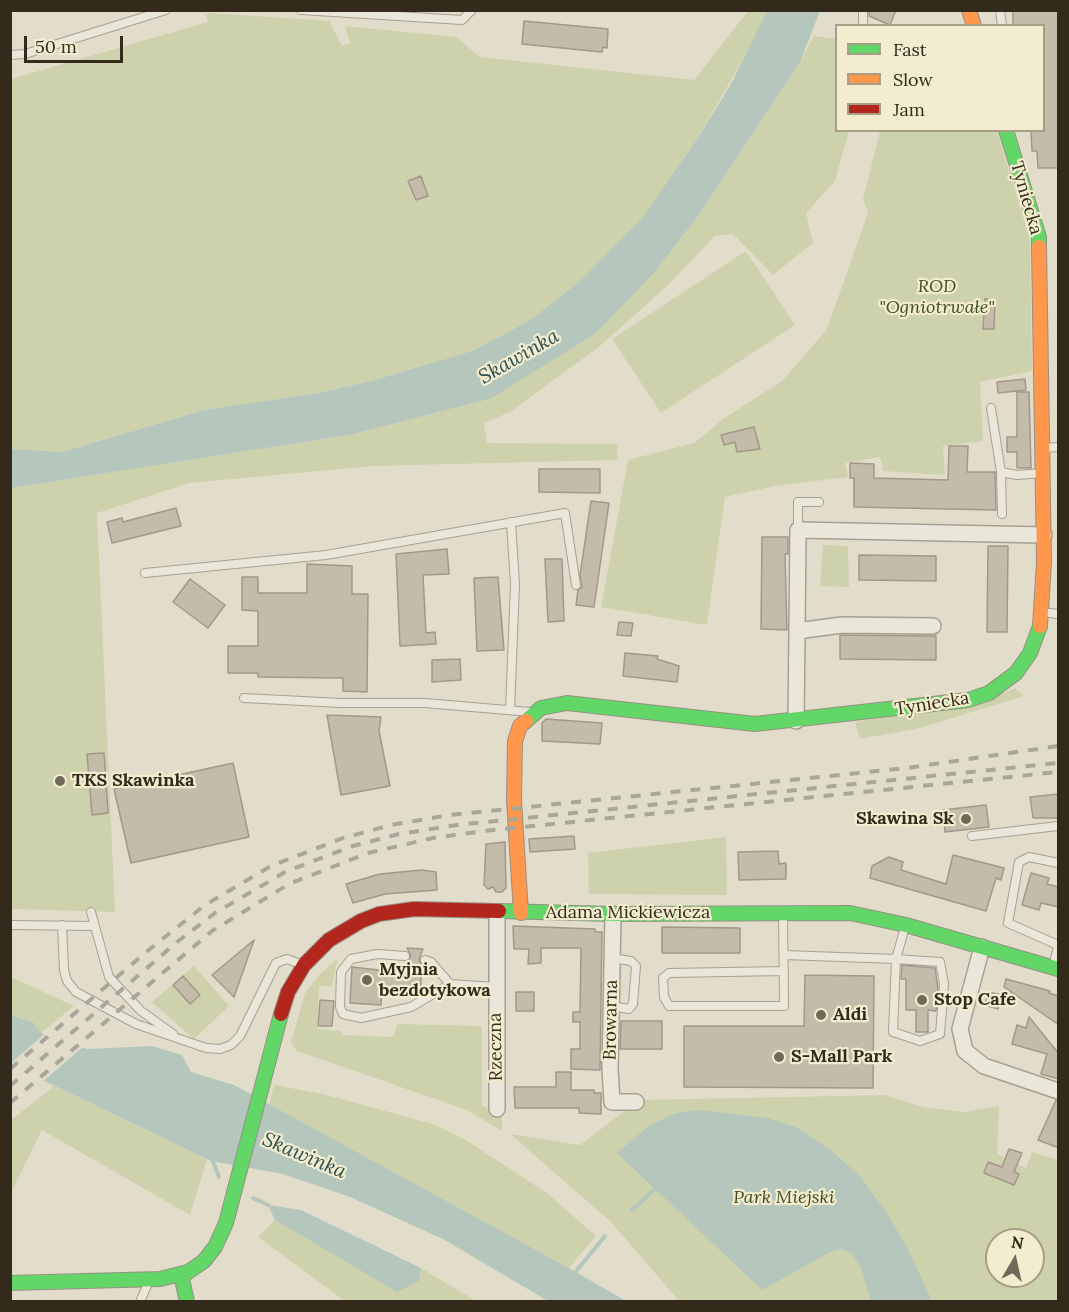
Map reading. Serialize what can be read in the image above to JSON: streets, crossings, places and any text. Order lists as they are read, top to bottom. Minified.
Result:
{"streets":{"street":["Tyniecka","Adama Mickiewicza","Browarna","Rzeczna"]},"crossings":[["Adama Mickiewicza","Browarna"],["Adama Mickiewicza","Rzeczna"]],"water":["Skawinka"],"parks":["ROD \"Ogniotrwałe\"","Park Miejski"],"places":["TKS Skawinka","Skawina Sk","Myjnia bezdotykowa","Stop Cafe","Aldi","S-Mall Park"],"legend":["Fast","Slow","Jam"],"scale_bar":"50 m","north":"top"}
